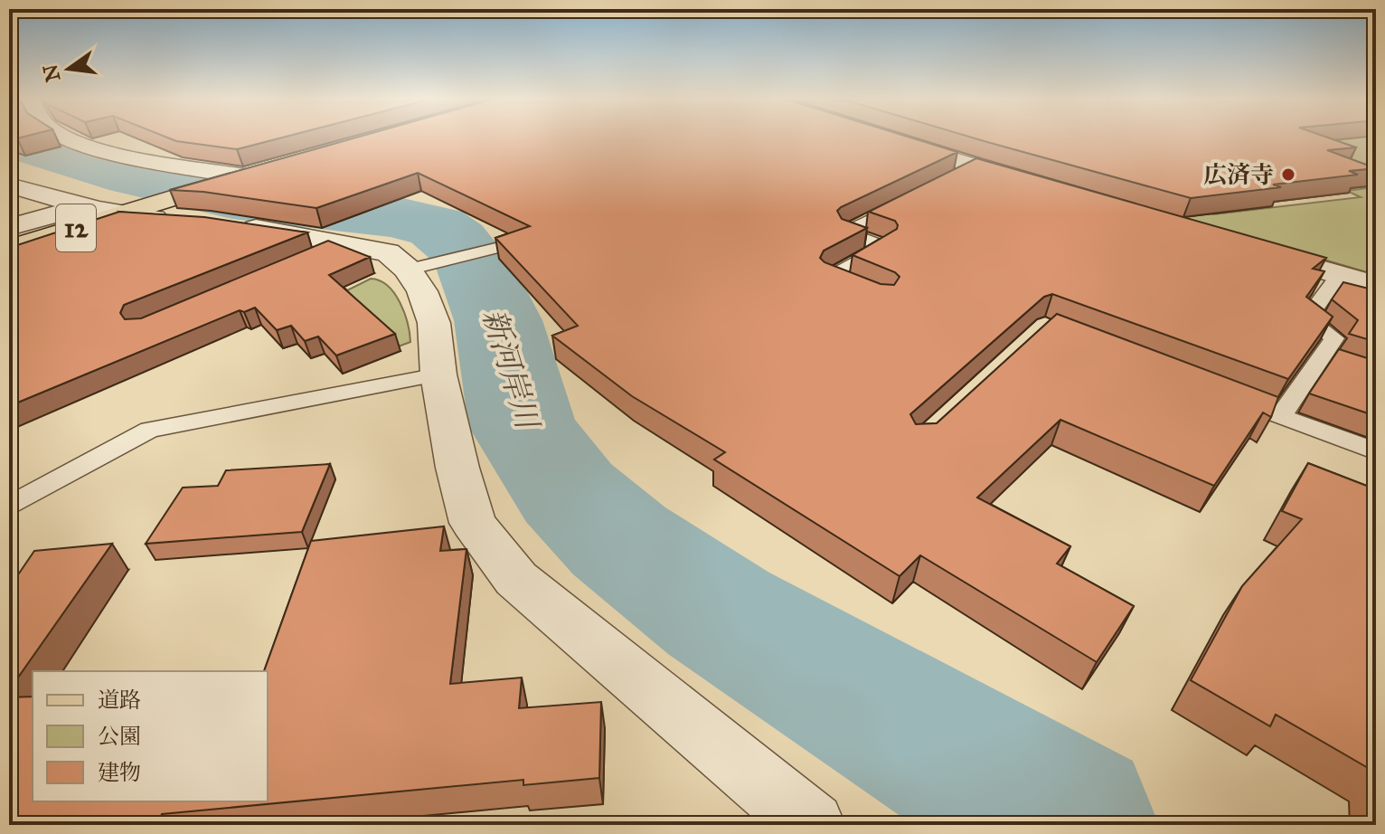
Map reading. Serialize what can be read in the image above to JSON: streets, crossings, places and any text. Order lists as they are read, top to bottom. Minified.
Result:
{"streets":{"main road":["12"]},"water":["新河岸川"],"places":["広済寺"],"legend":["道路","公園","建物"],"north":"left"}
